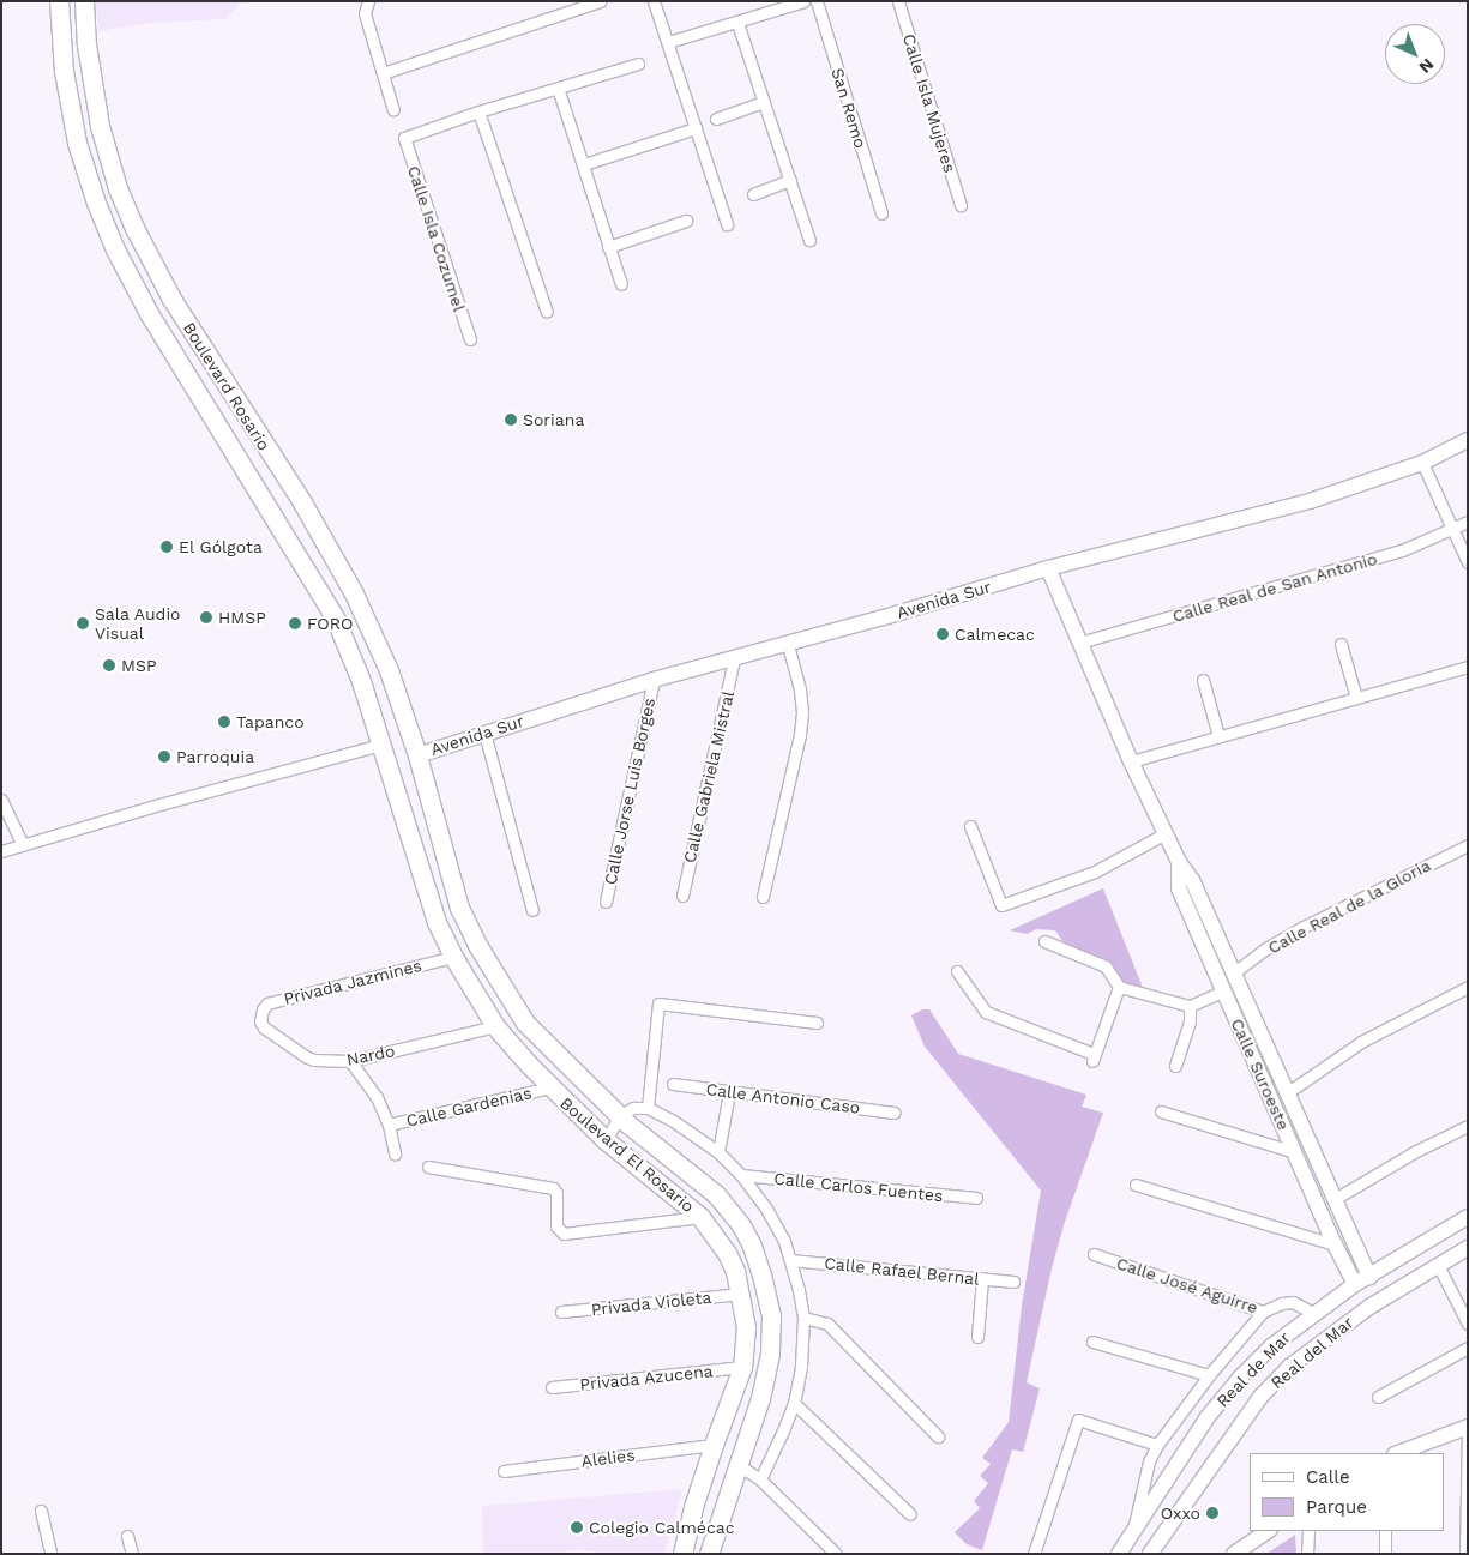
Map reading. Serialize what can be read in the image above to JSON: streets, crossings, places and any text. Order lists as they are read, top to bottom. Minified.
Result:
{"streets":{"main road":["Boulevard Rosario","Boulevard El Rosario"],"street":["Calle Isla Mujeres","San Remo","Calle Isla Cozumel","Calle Real de San Antonio","Avenida Sur","Calle Gabriela Mistral","Calle Jorse Luis Borges","Calle Real de la Gloria","Privada Jazmines","Nardo","Calle Suroeste","Calle Antonio Caso","Calle Gardenias","Calle Carlos Fuentes","Calle Rafael Bernal","Calle José Aguirre","Privada Violeta","Real del Mar","Real de Mar","Privada Azucena","Alelies"]},"crossings":[["Boulevard Rosario","Avenida Sur"],["Boulevard Rosario","Boulevard El Rosario"],["Calle Real de San Antonio","Calle Suroeste"],["Avenida Sur","Calle Gabriela Mistral"],["Avenida Sur","Calle Jorse Luis Borges"],["Avenida Sur","Calle Suroeste"],["Avenida Sur","Boulevard El Rosario"],["Calle Real de la Gloria","Calle Suroeste"],["Privada Jazmines","Nardo"],["Privada Jazmines","Boulevard El Rosario"],["Nardo","Boulevard El Rosario"],["Calle Suroeste","Real de Mar"],["Calle Gardenias","Boulevard El Rosario"],["Boulevard El Rosario","Privada Violeta"],["Boulevard El Rosario","Privada Azucena"],["Boulevard El Rosario","Alelies"],["Calle José Aguirre","Real de Mar"]],"places":["Soriana","El Gólgota","HMSP","Sala Audio Visual","FORO","Calmecac","MSP","Tapanco","Parroquia","Oxxo","Colegio Calmécac"],"legend":["Calle","Parque"],"north":"bottom right"}
